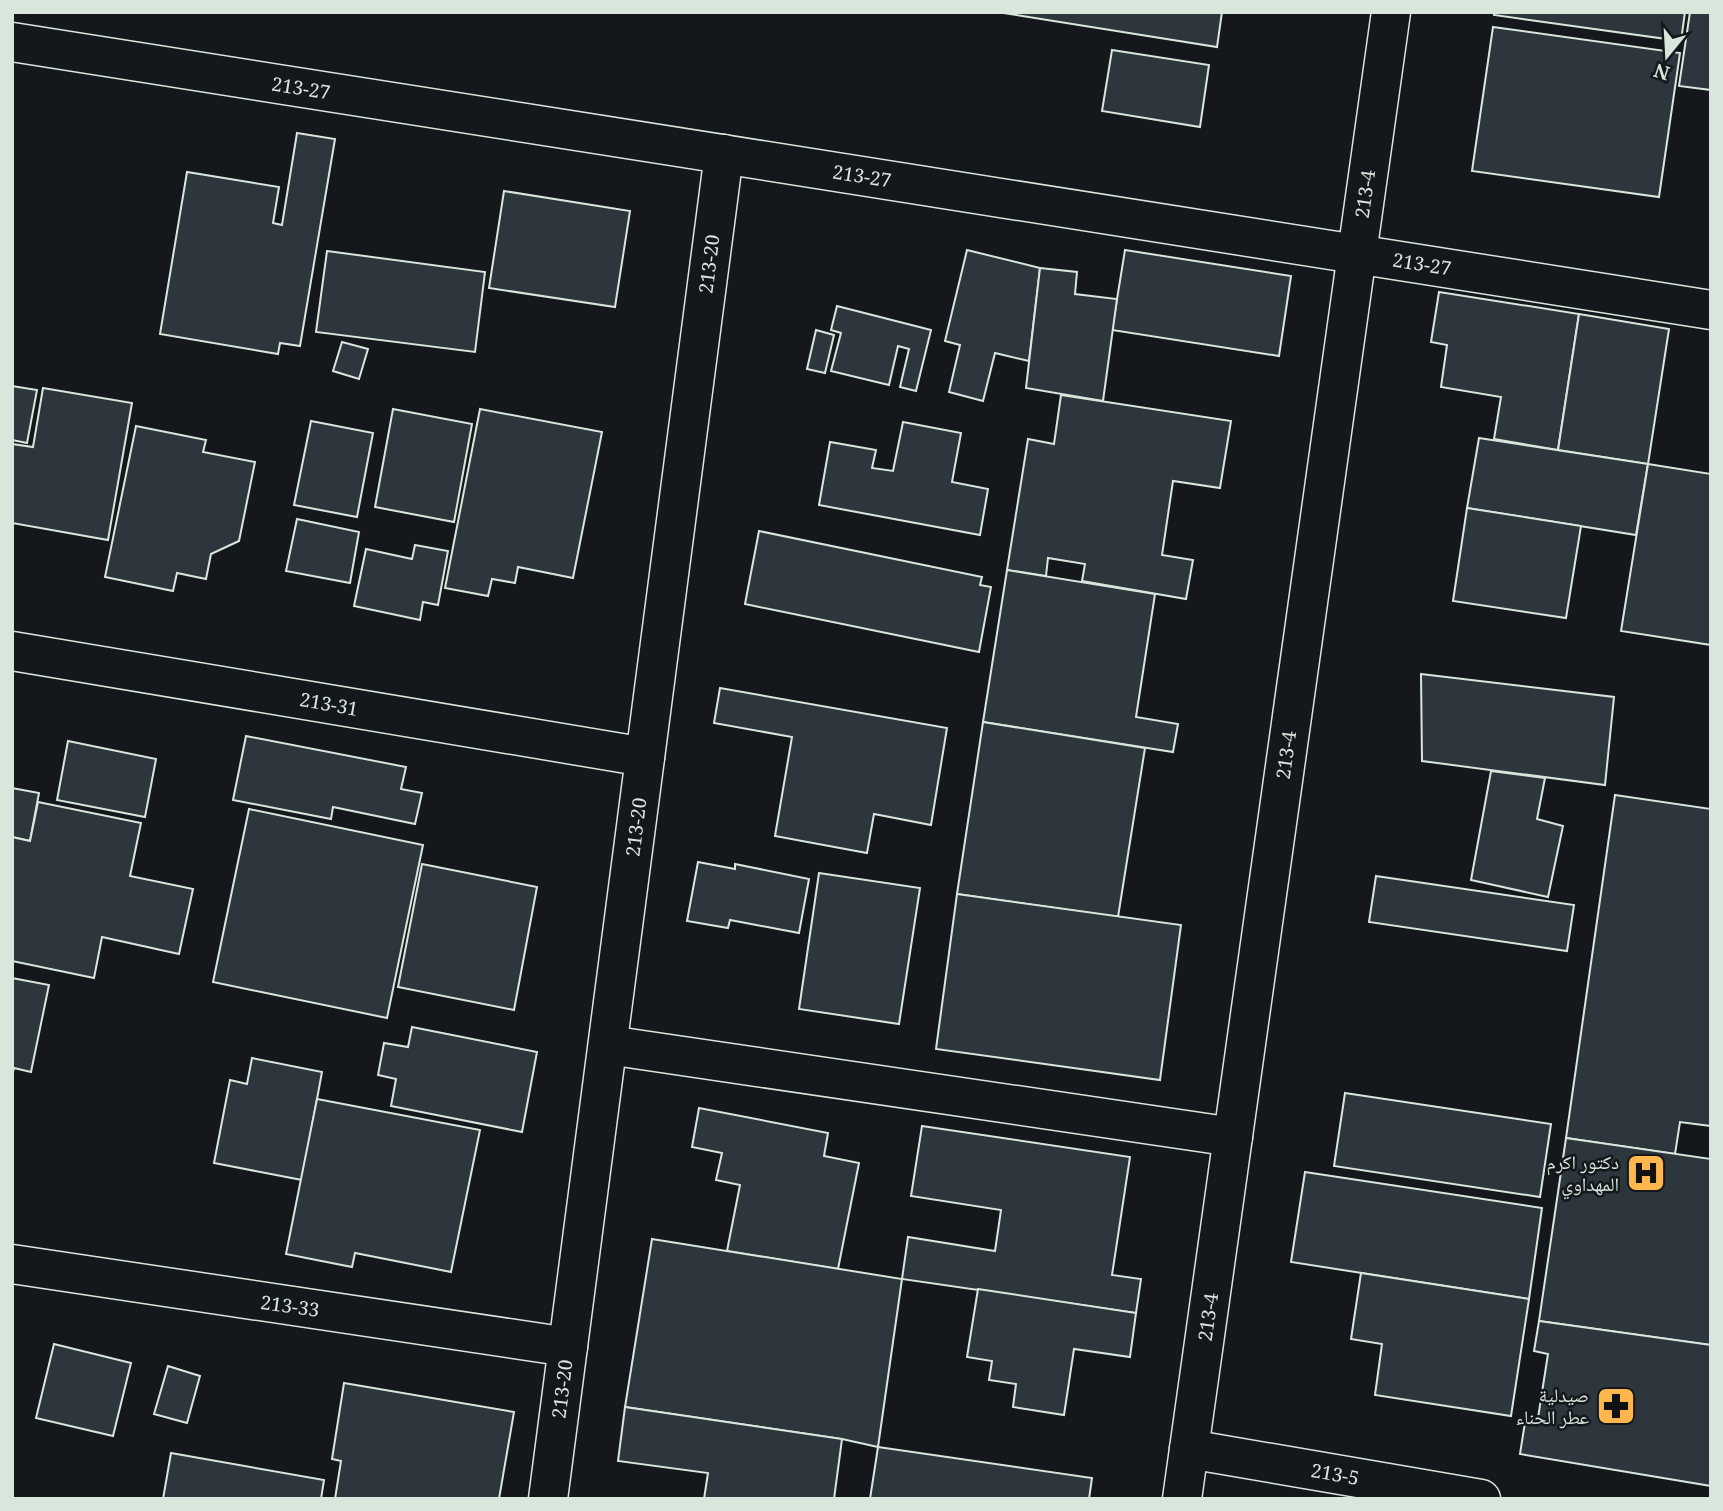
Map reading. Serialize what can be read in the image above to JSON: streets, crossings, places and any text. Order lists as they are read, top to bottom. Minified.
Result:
{"streets":{"street":["213-27","213-4","213-20","213-31","213-33","213-5"]},"crossings":[["213-27","213-4"],["213-27","213-20"],["213-4","213-5"],["213-20","213-31"],["213-20","213-33"]],"places":{"hospital":["دكتور اكرم المهداوي"],"pharmacy":["صيدلية عطر الحناء"]},"north":"bottom"}
